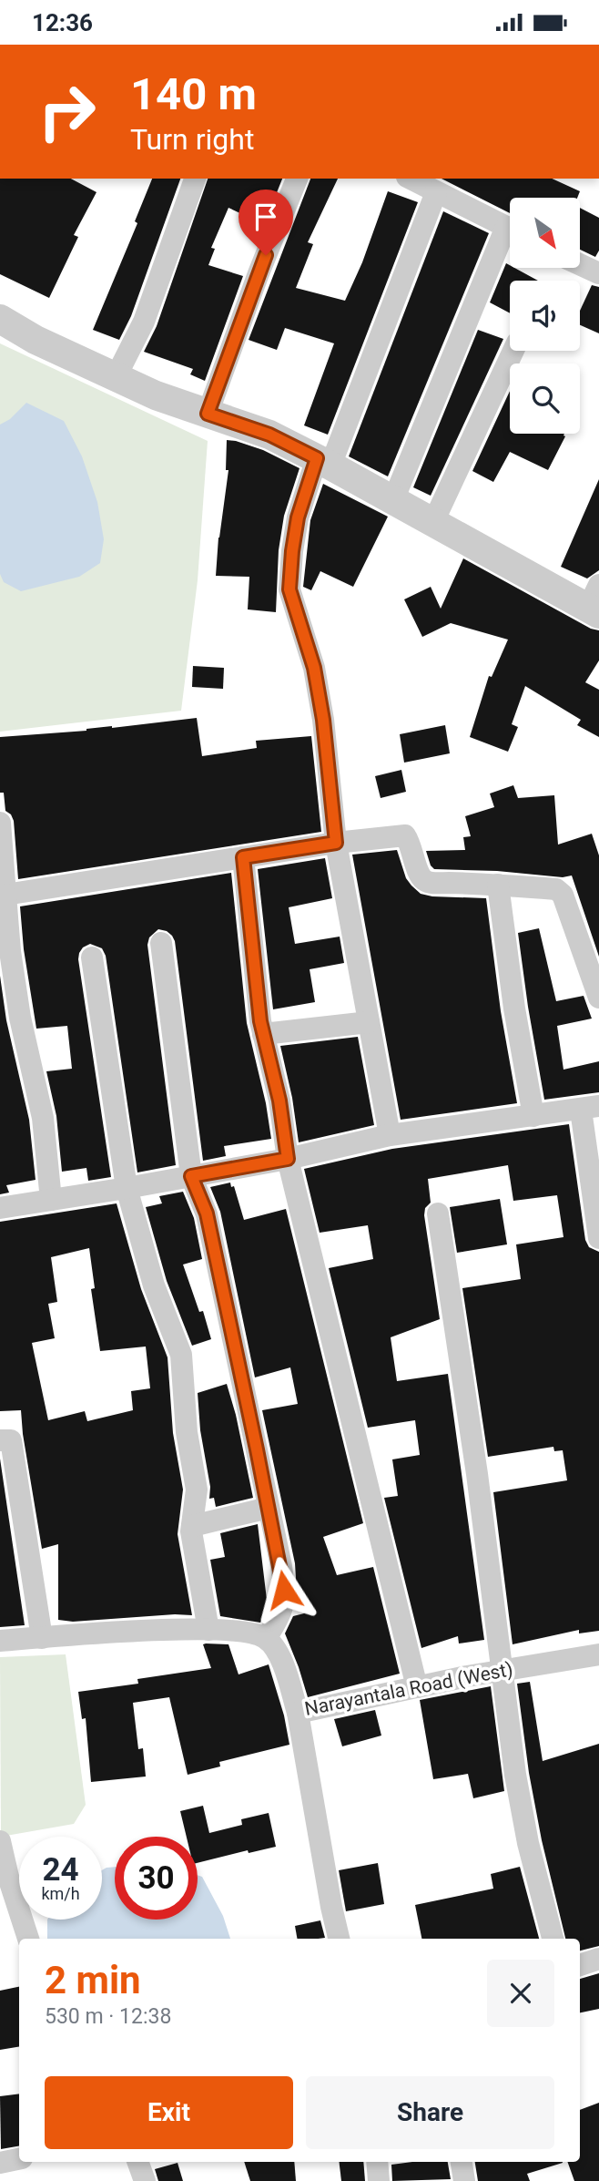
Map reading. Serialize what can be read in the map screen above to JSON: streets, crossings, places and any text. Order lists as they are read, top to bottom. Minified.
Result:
{"streets":{"street":["Narayantala Road (West)"]},"north":"bottom right","page":{"status":"12:36","turn":["140 m","Turn right"],"speed":"24 km/h","limit":"30","heading":["2 min","530 m · 12:38"],"buttons":["Exit","Share"]}}
